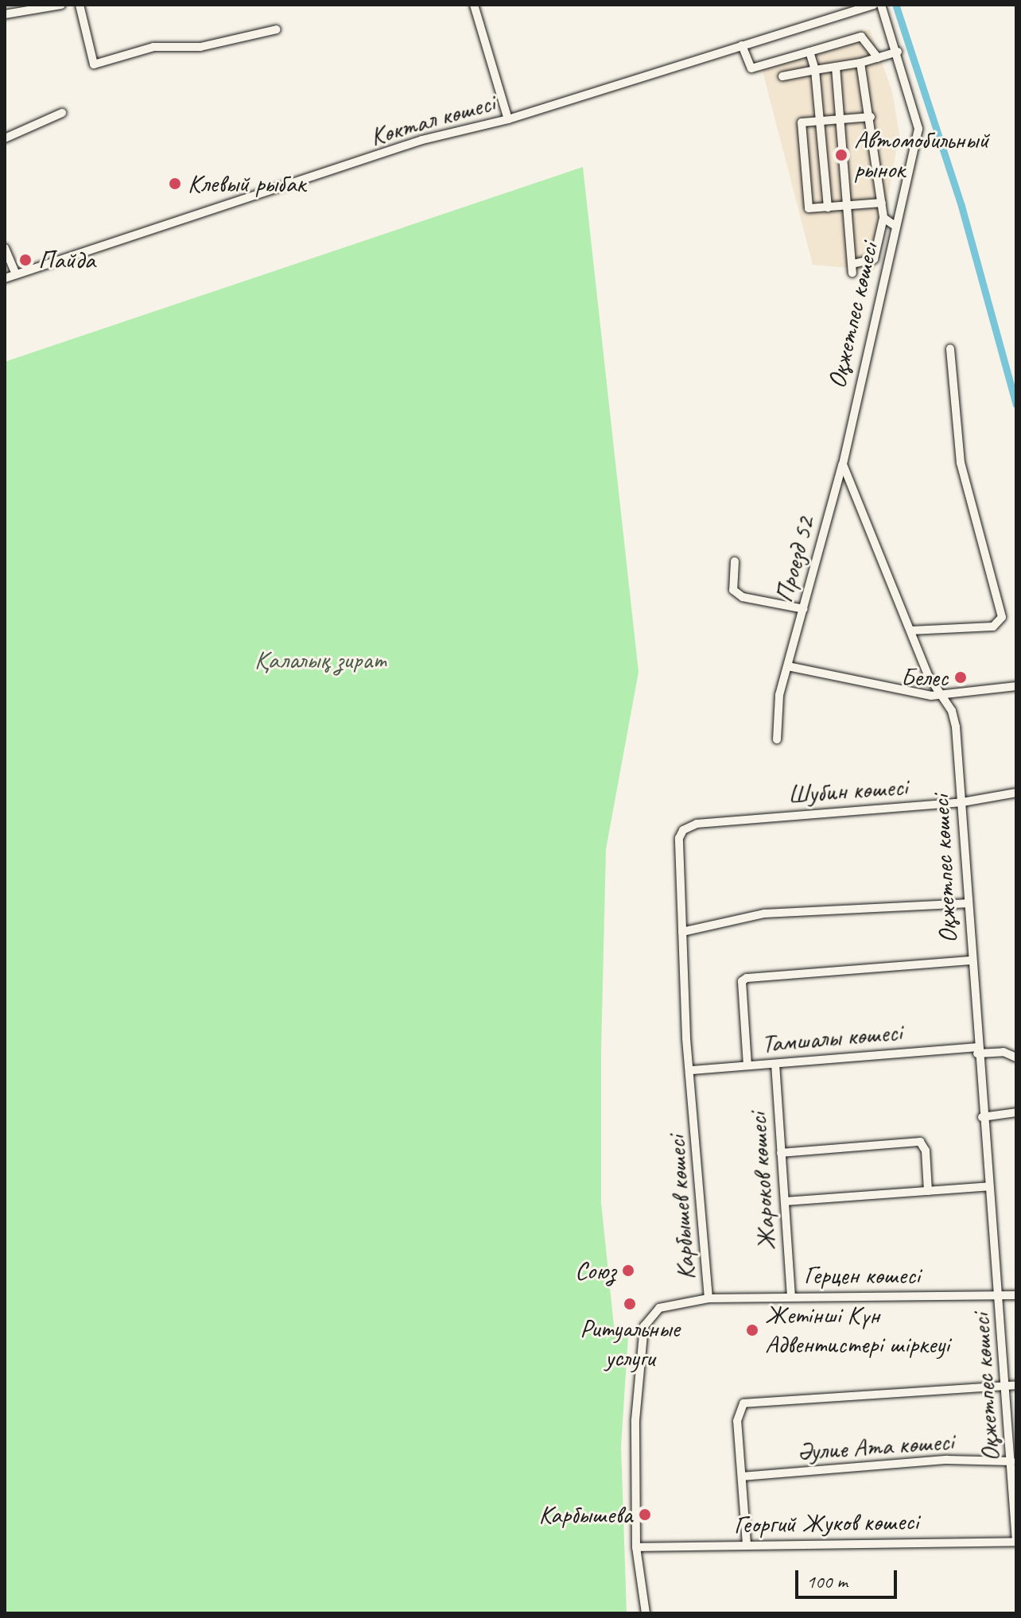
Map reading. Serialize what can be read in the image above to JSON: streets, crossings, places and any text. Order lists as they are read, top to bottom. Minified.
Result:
{"streets":{"street":["Көктал көшесі","Оқжетпес көшесі","Проезд 52","Шубин көшесі","Тамшалы көшесі","Жароков көшесі","Карбышев көшесі","Герцен көшесі","Әулие Ата көшесі","Георгий Жуков көшесі"]},"crossings":[["Оқжетпес көшесі","Проезд 52"],["Оқжетпес көшесі","Шубин көшесі"],["Оқжетпес көшесі","Тамшалы көшесі"],["Оқжетпес көшесі","Герцен көшесі"],["Оқжетпес көшесі","Әулие Ата көшесі"],["Оқжетпес көшесі","Георгий Жуков көшесі"],["Шубин көшесі","Карбышев көшесі"],["Тамшалы көшесі","Жароков көшесі"],["Тамшалы көшесі","Карбышев көшесі"],["Жароков көшесі","Герцен көшесі"],["Карбышев көшесі","Герцен көшесі"],["Карбышев көшесі","Георгий Жуков көшесі"],["Әулие Ата көшесі","Георгий Жуков көшесі"]],"parks":["Қалалық зират"],"places":["Автомобильный рынок","Клевый рыбак","Пайда","Белес","Союз","Ритуальные услуги","Жетінші Күн Адвентистері шіркеуі","Карбышева"],"scale_bar":"100 m"}
